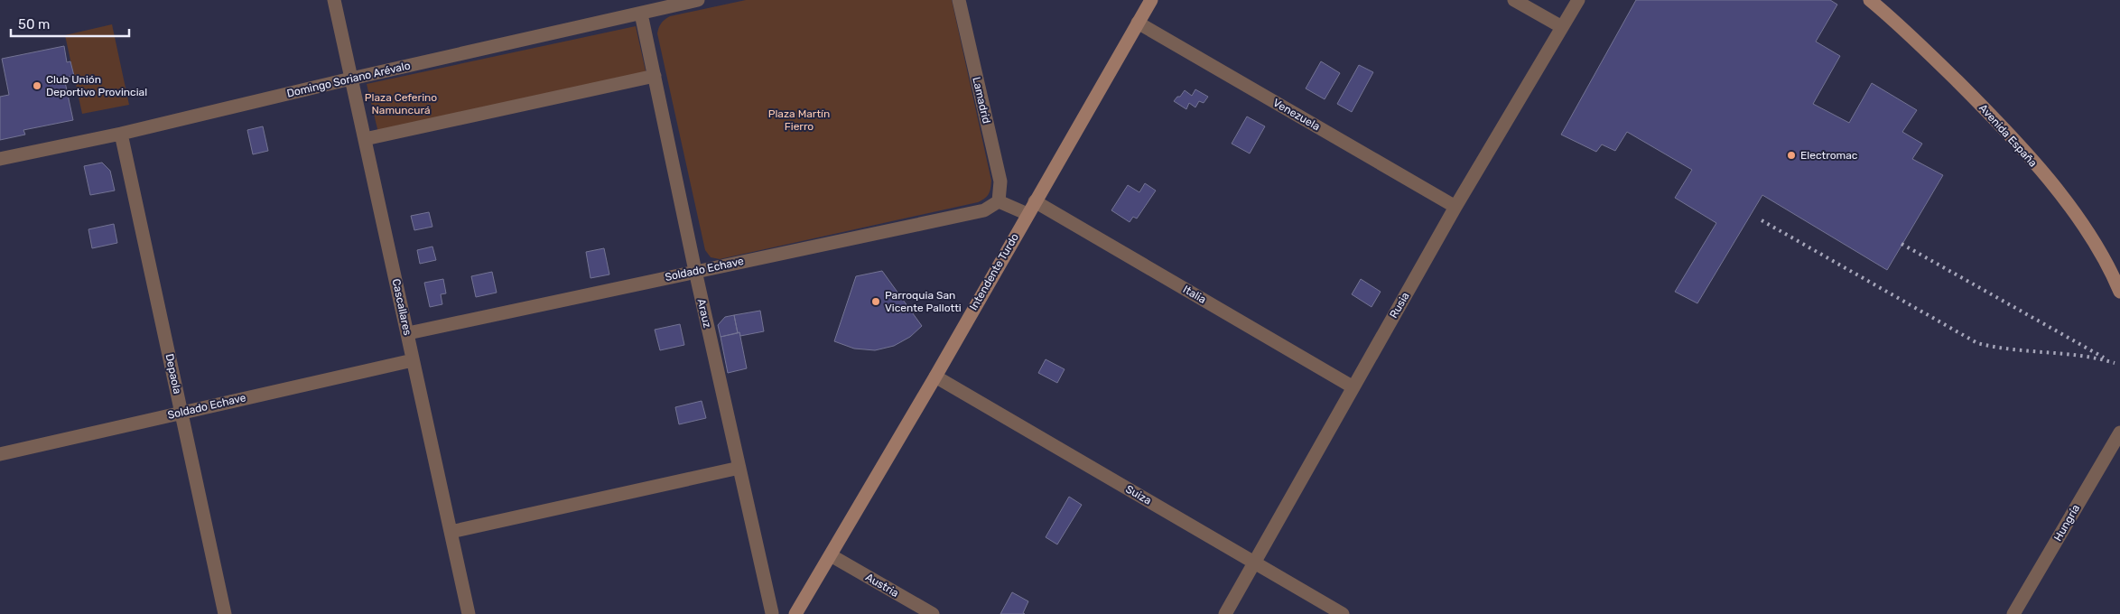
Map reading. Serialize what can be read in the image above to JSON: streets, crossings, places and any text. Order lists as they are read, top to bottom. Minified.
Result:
{"streets":{"street":["Domingo Soriano Arévalo","Lamadrid","Venezuela","Avenida España","Soldado Echave","Intendente Turdo","Italia","Rusia","Cascallares","Arauz","Depaola","Suiza","Hungría","Austria"]},"crossings":[["Domingo Soriano Arévalo","Cascallares"],["Domingo Soriano Arévalo","Arauz"],["Domingo Soriano Arévalo","Depaola"],["Lamadrid","Soldado Echave"],["Venezuela","Intendente Turdo"],["Venezuela","Rusia"],["Soldado Echave","Cascallares"],["Soldado Echave","Arauz"],["Soldado Echave","Depaola"],["Intendente Turdo","Italia"],["Intendente Turdo","Suiza"],["Intendente Turdo","Austria"],["Italia","Rusia"],["Rusia","Suiza"]],"parks":["Plaza Ceferino Namuncurá","Plaza Martín Fierro"],"places":["Club Unión Deportivo Provincial","Electromac","Parroquia San Vicente Pallotti"],"scale_bar":"50 m"}
